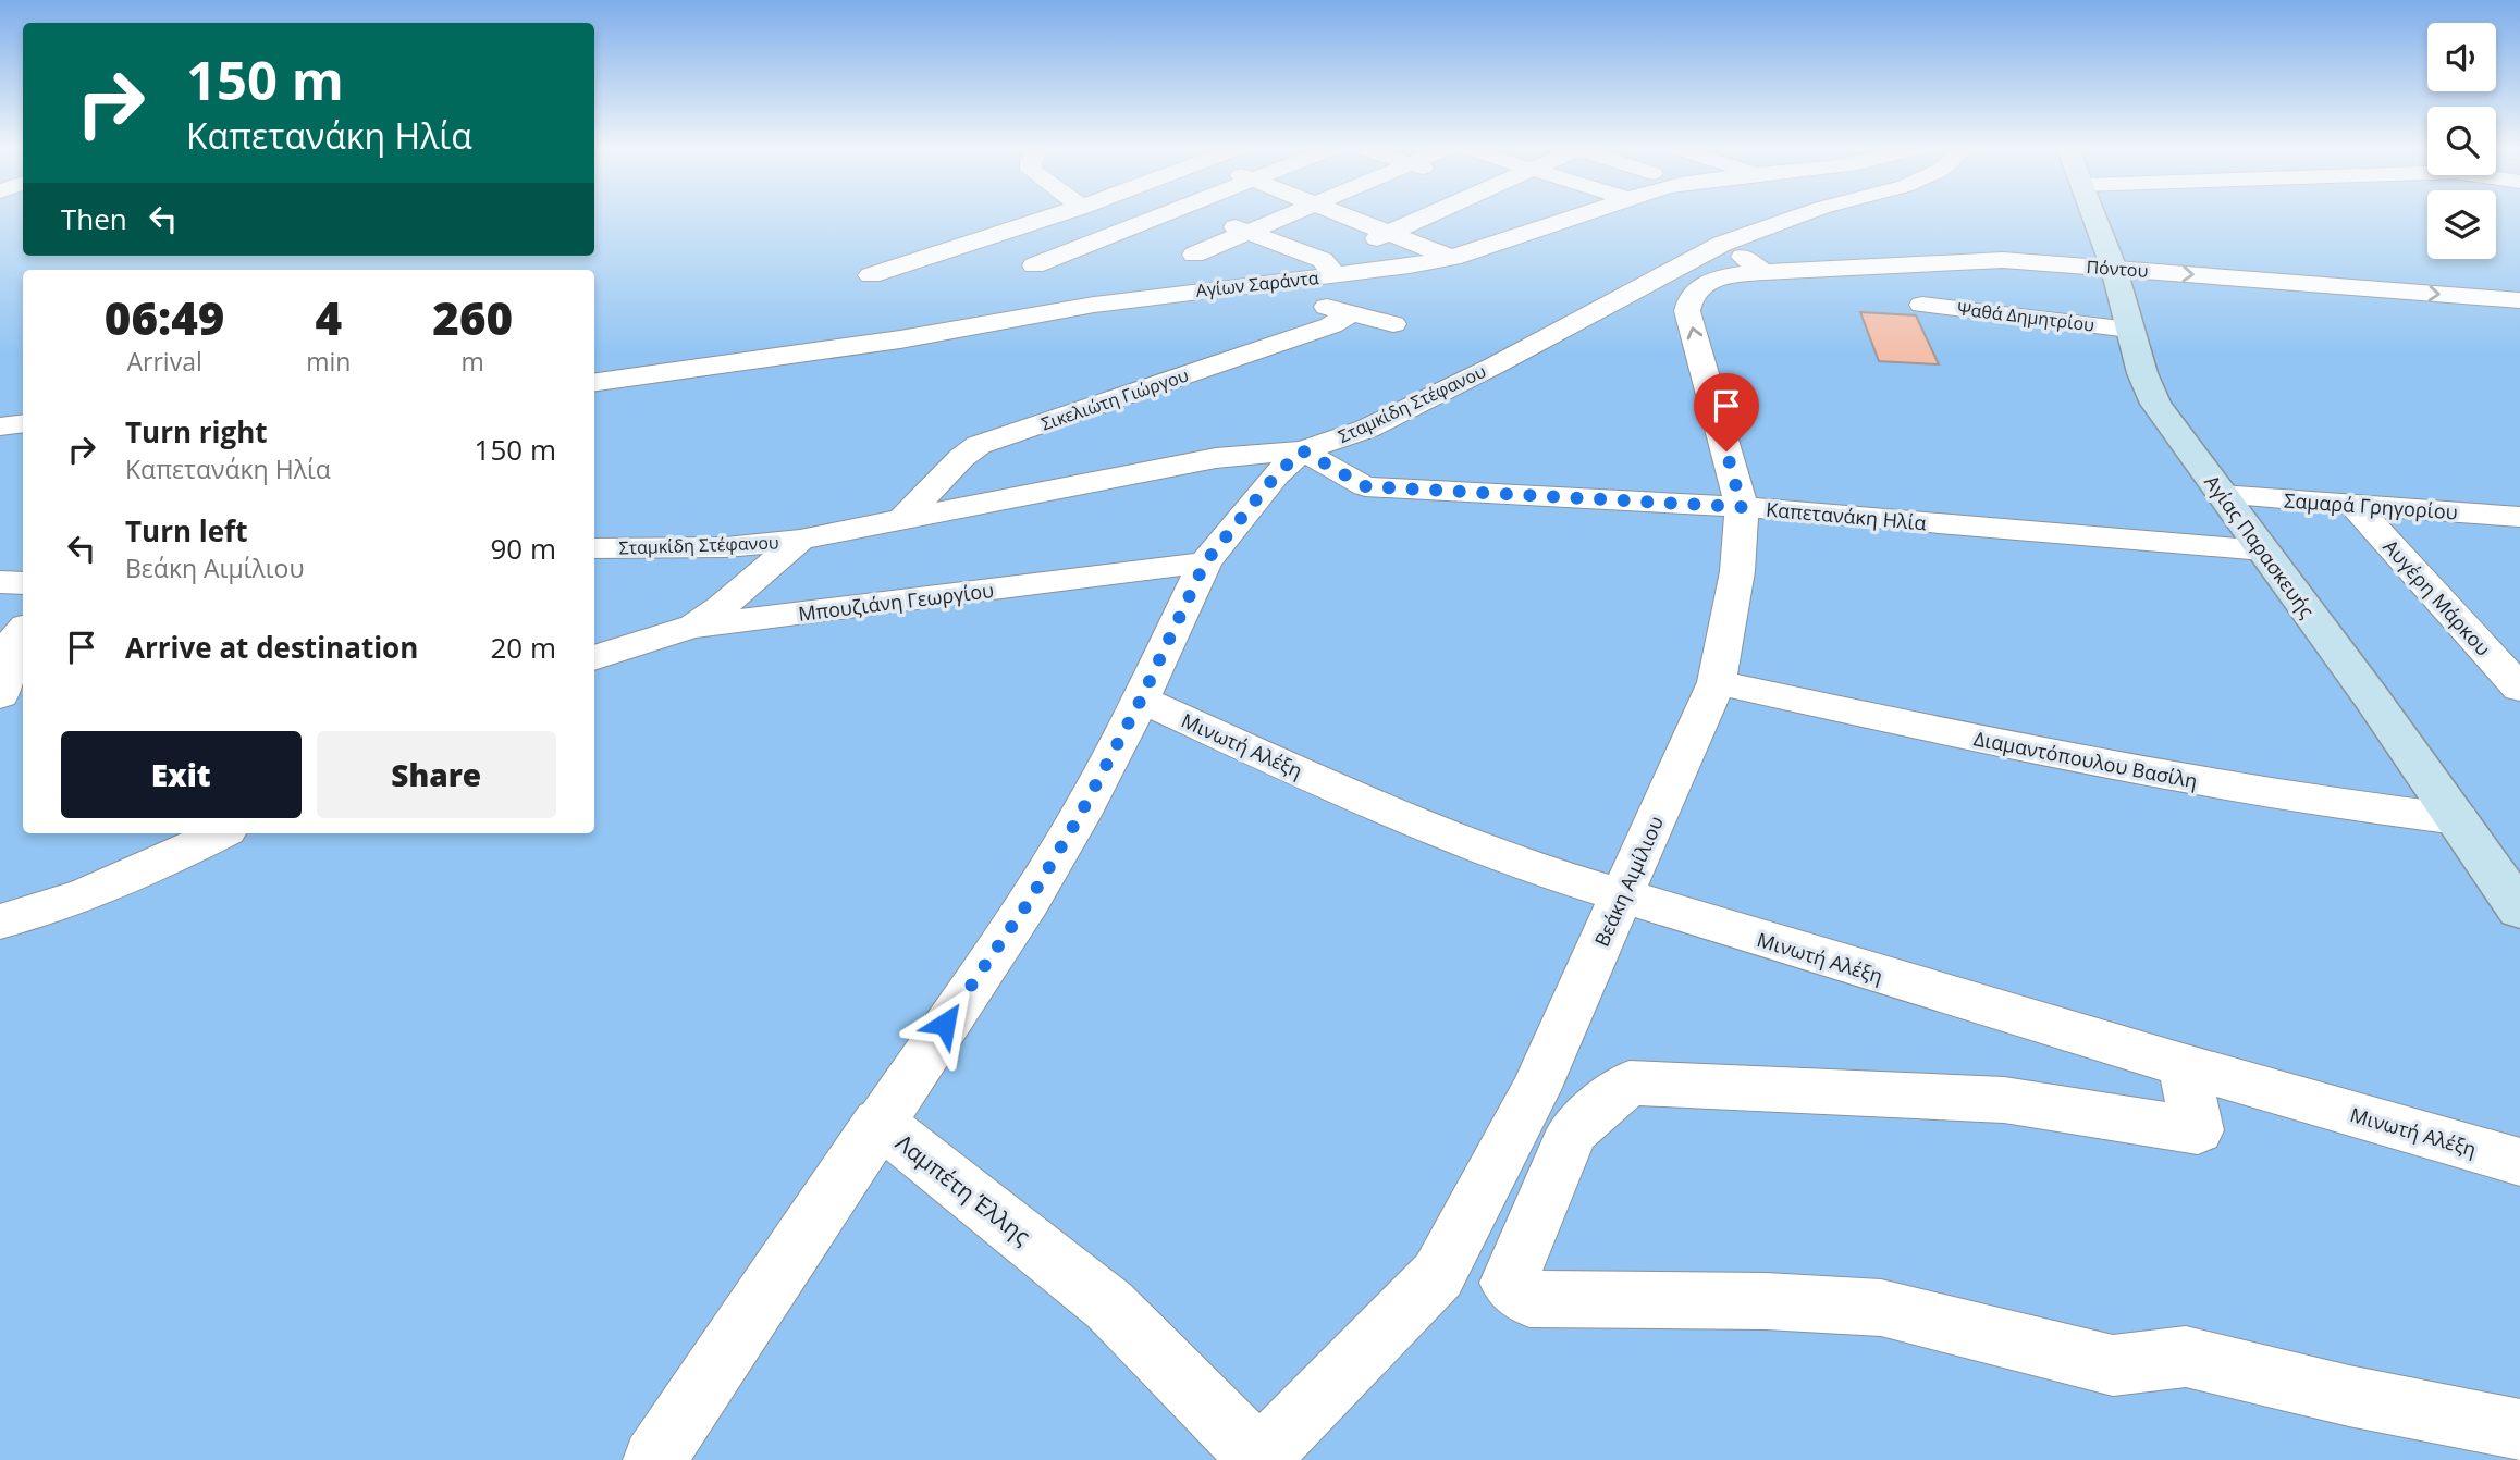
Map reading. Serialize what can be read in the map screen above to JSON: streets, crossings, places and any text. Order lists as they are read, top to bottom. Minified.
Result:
{"streets":{"street":["Πόντου","Αγίων Σαράντα","Ψαθά Δημητρίου","Σικελιώτη Γιώργου","Σταμκίδη Στέφανου","Σαμαρά Γρηγορίου","Καπετανάκη Ηλία","Αγίας Παρασκευής","Αυγέρη Μάρκου","Μπουζιάνη Γεωργίου","Μινωτή Αλέξη","Διαμαντόπουλου Βασίλη","Βεάκη Αιμίλιου","Λαμπέτη Έλλης"]},"crossings":[["Πόντου","Αγίας Παρασκευής"],["Πόντου","Βεάκη Αιμίλιου"],["Ψαθά Δημητρίου","Αγίας Παρασκευής"],["Σικελιώτη Γιώργου","Σταμκίδη Στέφανου"],["Σταμκίδη Στέφανου","Καπετανάκη Ηλία"],["Σταμκίδη Στέφανου","Λαμπέτη Έλλης"],["Σαμαρά Γρηγορίου","Αγίας Παρασκευής"],["Σαμαρά Γρηγορίου","Αυγέρη Μάρκου"],["Καπετανάκη Ηλία","Αγίας Παρασκευής"],["Καπετανάκη Ηλία","Βεάκη Αιμίλιου"],["Καπετανάκη Ηλία","Λαμπέτη Έλλης"],["Αγίας Παρασκευής","Διαμαντόπουλου Βασίλη"],["Μπουζιάνη Γεωργίου","Λαμπέτη Έλλης"],["Μινωτή Αλέξη","Βεάκη Αιμίλιου"],["Μινωτή Αλέξη","Λαμπέτη Έλλης"],["Διαμαντόπουλου Βασίλη","Βεάκη Αιμίλιου"],["Βεάκη Αιμίλιου","Λαμπέτη Έλλης"]],"one_way":["Πόντου"],"page":{"turn":["150 m","Καπετανάκη Ηλία"],"then":"Then","eta":["06:49","Arrival","4","min","260","m"],"list":[{"name":"Turn right","note":"Καπετανάκη Ηλία","value":"150 m"},{"name":"Turn left","note":"Βεάκη Αιμίλιου","value":"90 m"},{"name":"Arrive at destination","value":"20 m"}],"buttons":["Exit","Share"]}}
